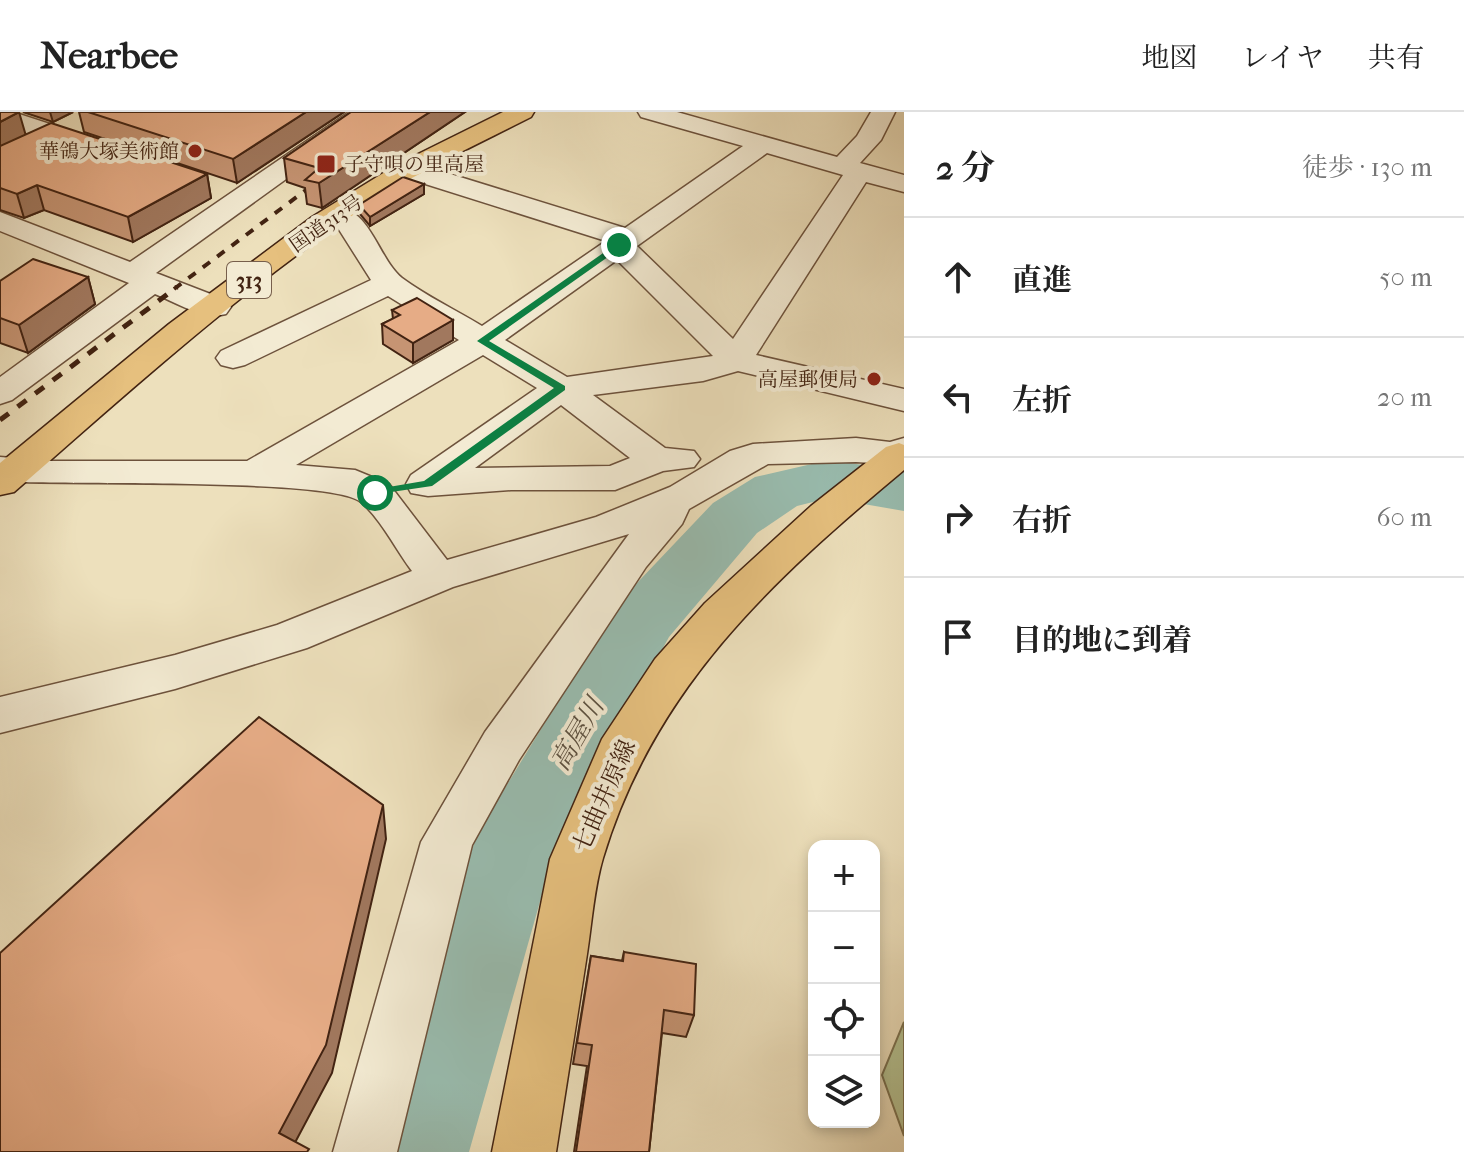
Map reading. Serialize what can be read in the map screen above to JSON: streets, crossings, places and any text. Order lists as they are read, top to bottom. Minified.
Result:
{"streets":{"main road":["国道313号","313","七曲井原線"]},"water":["高屋川"],"places":{"other":["華鴒大塚美術館","高屋郵便局"],"transit":["子守唄の里高屋"]},"page":{"header":"Nearbee","nav":["地図","レイヤ","共有"],"heading":["2 分","徒歩 · 130 m"],"list":[["直進","50 m"],["左折","20 m"],["右折","60 m"],"目的地に到着"],"map_buttons":["+","−"]}}
